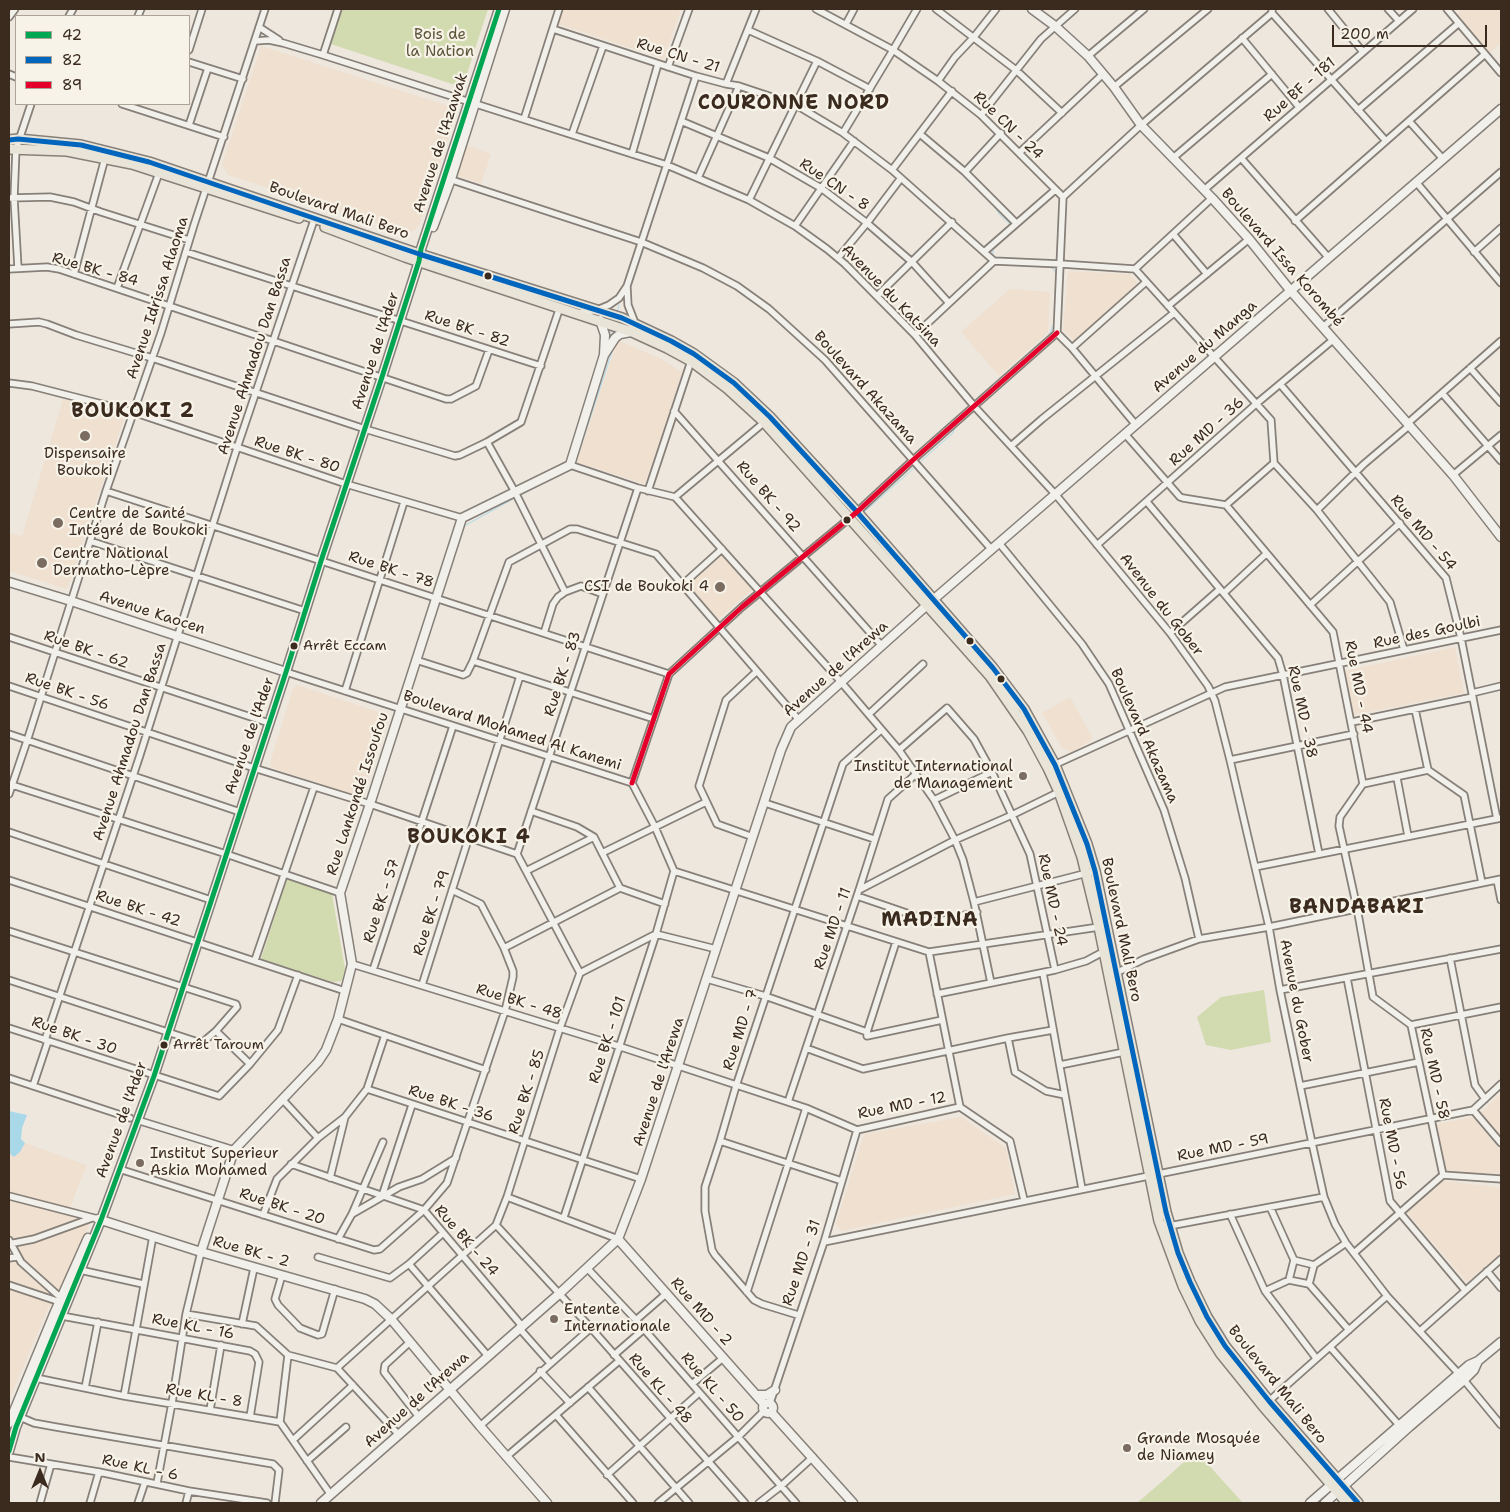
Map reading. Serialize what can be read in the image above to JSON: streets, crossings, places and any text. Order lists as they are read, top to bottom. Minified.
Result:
{"streets":{"main road":["Boulevard Mali Bero"],"street":["Rue CN - 21","Rue BF - 181","Rue CN - 24","Avenue de l'Azawak","Rue CN - 8","Boulevard Issa Korombé","Rue BK - 84","Avenue du Katsina","Avenue Idrissa Alaoma","Rue BK - 82","Avenue du Manga","Avenue de l'Ader","Avenue Ahmadou Dan Bassa","Boulevard Akazama","Rue MD - 36","Rue BK - 80","Rue BK - 92","Rue MD - 54","Rue BK - 78","Avenue du Gober","Avenue Kaocen","Rue des Goulbi","Rue BK - 62","Avenue de l'Arewa","Rue BK - 83","Rue MD - 44","Rue BK - 56","Rue MD - 38","Boulevard Mohamed Al Kanemi","Rue Lankondé Issoufou","Rue MD - 24","Rue BK - 57","Rue BK - 42","Rue BK - 79","Rue MD - 11","Rue BK - 48","Rue MD - 7","Rue BK - 30","Rue BK - 101","Rue MD - 58","Rue BK - 85","Rue BK - 36","Rue MD - 12","Rue MD - 56","Rue MD - 59","Rue BK - 20","Rue BK - 24","Rue BK - 2","Rue MD - 31","Rue MD - 2","Rue KL - 16","Rue KL - 50","Rue KL - 48","Rue KL - 8","Rue KL - 6"]},"crossings":[["Rue BF - 181","Boulevard Issa Korombé"],["Avenue de l'Azawak","Boulevard Mali Bero"],["Avenue de l'Azawak","Avenue du Katsina"],["Avenue de l'Azawak","Avenue de l'Ader"],["Avenue de l'Azawak","Boulevard Akazama"],["Boulevard Mali Bero","Avenue Idrissa Alaoma"],["Boulevard Mali Bero","Avenue du Manga"],["Boulevard Mali Bero","Avenue de l'Ader"],["Boulevard Mali Bero","Avenue Ahmadou Dan Bassa"],["Boulevard Mali Bero","Rue des Goulbi"],["Boulevard Mali Bero","Avenue de l'Arewa"],["Boulevard Mali Bero","Rue MD - 59"],["Boulevard Issa Korombé","Avenue du Manga"],["Boulevard Issa Korombé","Rue MD - 36"],["Rue BK - 84","Avenue Idrissa Alaoma"],["Rue BK - 84","Rue BK - 82"],["Rue BK - 84","Avenue de l'Ader"],["Rue BK - 84","Avenue Ahmadou Dan Bassa"],["Avenue du Katsina","Avenue du Manga"],["Avenue du Katsina","Avenue du Gober"],["Avenue Idrissa Alaoma","Rue BK - 82"],["Avenue Idrissa Alaoma","Rue BK - 80"],["Avenue Idrissa Alaoma","Rue BK - 78"],["Avenue Idrissa Alaoma","Avenue Kaocen"],["Avenue Idrissa Alaoma","Rue BK - 62"],["Avenue Idrissa Alaoma","Rue BK - 56"],["Rue BK - 82","Avenue de l'Ader"],["Rue BK - 82","Avenue Ahmadou Dan Bassa"],["Avenue du Manga","Boulevard Akazama"],["Avenue du Manga","Avenue du Gober"],["Avenue du Manga","Avenue de l'Arewa"],["Avenue de l'Ader","Rue BK - 80"],["Avenue de l'Ader","Rue BK - 78"],["Avenue de l'Ader","Avenue Kaocen"],["Avenue de l'Ader","Rue BK - 62"],["Avenue de l'Ader","Rue BK - 56"],["Avenue de l'Ader","Boulevard Mohamed Al Kanemi"],["Avenue de l'Ader","Rue BK - 42"],["Avenue de l'Ader","Rue BK - 30"],["Avenue de l'Ader","Rue BK - 20"],["Avenue de l'Ader","Rue BK - 2"],["Avenue de l'Ader","Rue KL - 16"],["Avenue de l'Ader","Rue KL - 8"],["Avenue Ahmadou Dan Bassa","Rue BK - 80"],["Avenue Ahmadou Dan Bassa","Rue BK - 78"],["Avenue Ahmadou Dan Bassa","Avenue Kaocen"],["Avenue Ahmadou Dan Bassa","Rue BK - 62"],["Avenue Ahmadou Dan Bassa","Rue BK - 56"],["Avenue Ahmadou Dan Bassa","Rue BK - 42"],["Avenue Ahmadou Dan Bassa","Rue BK - 30"],["Boulevard Akazama","Rue des Goulbi"],["Rue MD - 36","Rue MD - 54"],["Rue MD - 36","Avenue du Gober"],["Rue MD - 36","Rue MD - 38"],["Rue BK - 80","Rue Lankondé Issoufou"],["Rue BK - 92","Avenue de l'Arewa"],["Rue MD - 54","Rue des Goulbi"],["Rue BK - 78","Rue BK - 83"],["Rue BK - 78","Rue Lankondé Issoufou"],["Avenue du Gober","Rue des Goulbi"],["Avenue du Gober","Rue MD - 59"],["Avenue Kaocen","Boulevard Mohamed Al Kanemi"],["Rue des Goulbi","Rue MD - 44"],["Rue des Goulbi","Rue MD - 38"],["Avenue de l'Arewa","Rue BK - 48"],["Avenue de l'Arewa","Rue BK - 36"],["Avenue de l'Arewa","Rue MD - 12"],["Avenue de l'Arewa","Rue BK - 24"],["Avenue de l'Arewa","Rue BK - 2"],["Avenue de l'Arewa","Rue MD - 2"],["Avenue de l'Arewa","Rue KL - 50"],["Avenue de l'Arewa","Rue KL - 48"],["Rue BK - 83","Rue BK - 56"],["Rue BK - 83","Boulevard Mohamed Al Kanemi"],["Rue MD - 44","Rue MD - 58"],["Rue BK - 56","Rue Lankondé Issoufou"],["Rue BK - 56","Rue BK - 57"],["Rue BK - 56","Rue BK - 79"],["Boulevard Mohamed Al Kanemi","Rue Lankondé Issoufou"],["Boulevard Mohamed Al Kanemi","Rue BK - 57"],["Boulevard Mohamed Al Kanemi","Rue BK - 79"],["Boulevard Mohamed Al Kanemi","Rue BK - 101"],["Rue Lankondé Issoufou","Rue BK - 42"],["Rue Lankondé Issoufou","Rue BK - 48"],["Rue Lankondé Issoufou","Rue BK - 20"],["Rue Lankondé Issoufou","Rue BK - 2"],["Rue BK - 57","Rue BK - 48"],["Rue BK - 42","Rue BK - 30"],["Rue BK - 79","Rue BK - 48"],["Rue MD - 11","Rue MD - 12"],["Rue BK - 48","Rue BK - 101"],["Rue BK - 48","Rue BK - 85"],["Rue BK - 48","Rue MD - 12"],["Rue MD - 7","Rue MD - 12"],["Rue MD - 7","Rue MD - 31"],["Rue BK - 101","Rue BK - 36"],["Rue MD - 58","Rue MD - 59"],["Rue BK - 85","Rue BK - 36"],["Rue BK - 85","Rue BK - 24"],["Rue BK - 85","Rue BK - 2"],["Rue BK - 85","Rue KL - 48"],["Rue MD - 12","Rue MD - 59"],["Rue MD - 12","Rue MD - 31"],["Rue MD - 56","Rue MD - 59"],["Rue MD - 59","Rue MD - 31"],["Rue BK - 20","Rue BK - 24"],["Rue MD - 31","Rue MD - 2"],["Rue KL - 16","Rue KL - 8"]],"districts":["COURONNE NORD","BOUKOKI 2","BOUKOKI 4","BANDABARI","MADINA"],"parks":["Bois de la Nation"],"places":["Dispensaire Boukoki","Centre de Santé Intégré de Boukoki","Centre National Dermatho-Lèpre","CSI de Boukoki 4","Arrêt Eccam","Institut International de Management","Arrêt Taroum","Institut Superieur Askia Mohamed","Entente Internationale","Grande Mosquée de Niamey"],"lines":["transit line 42","transit line 82","transit line 89"],"legend":["42","82","89"],"scale_bar":"200 m","north":"top"}
